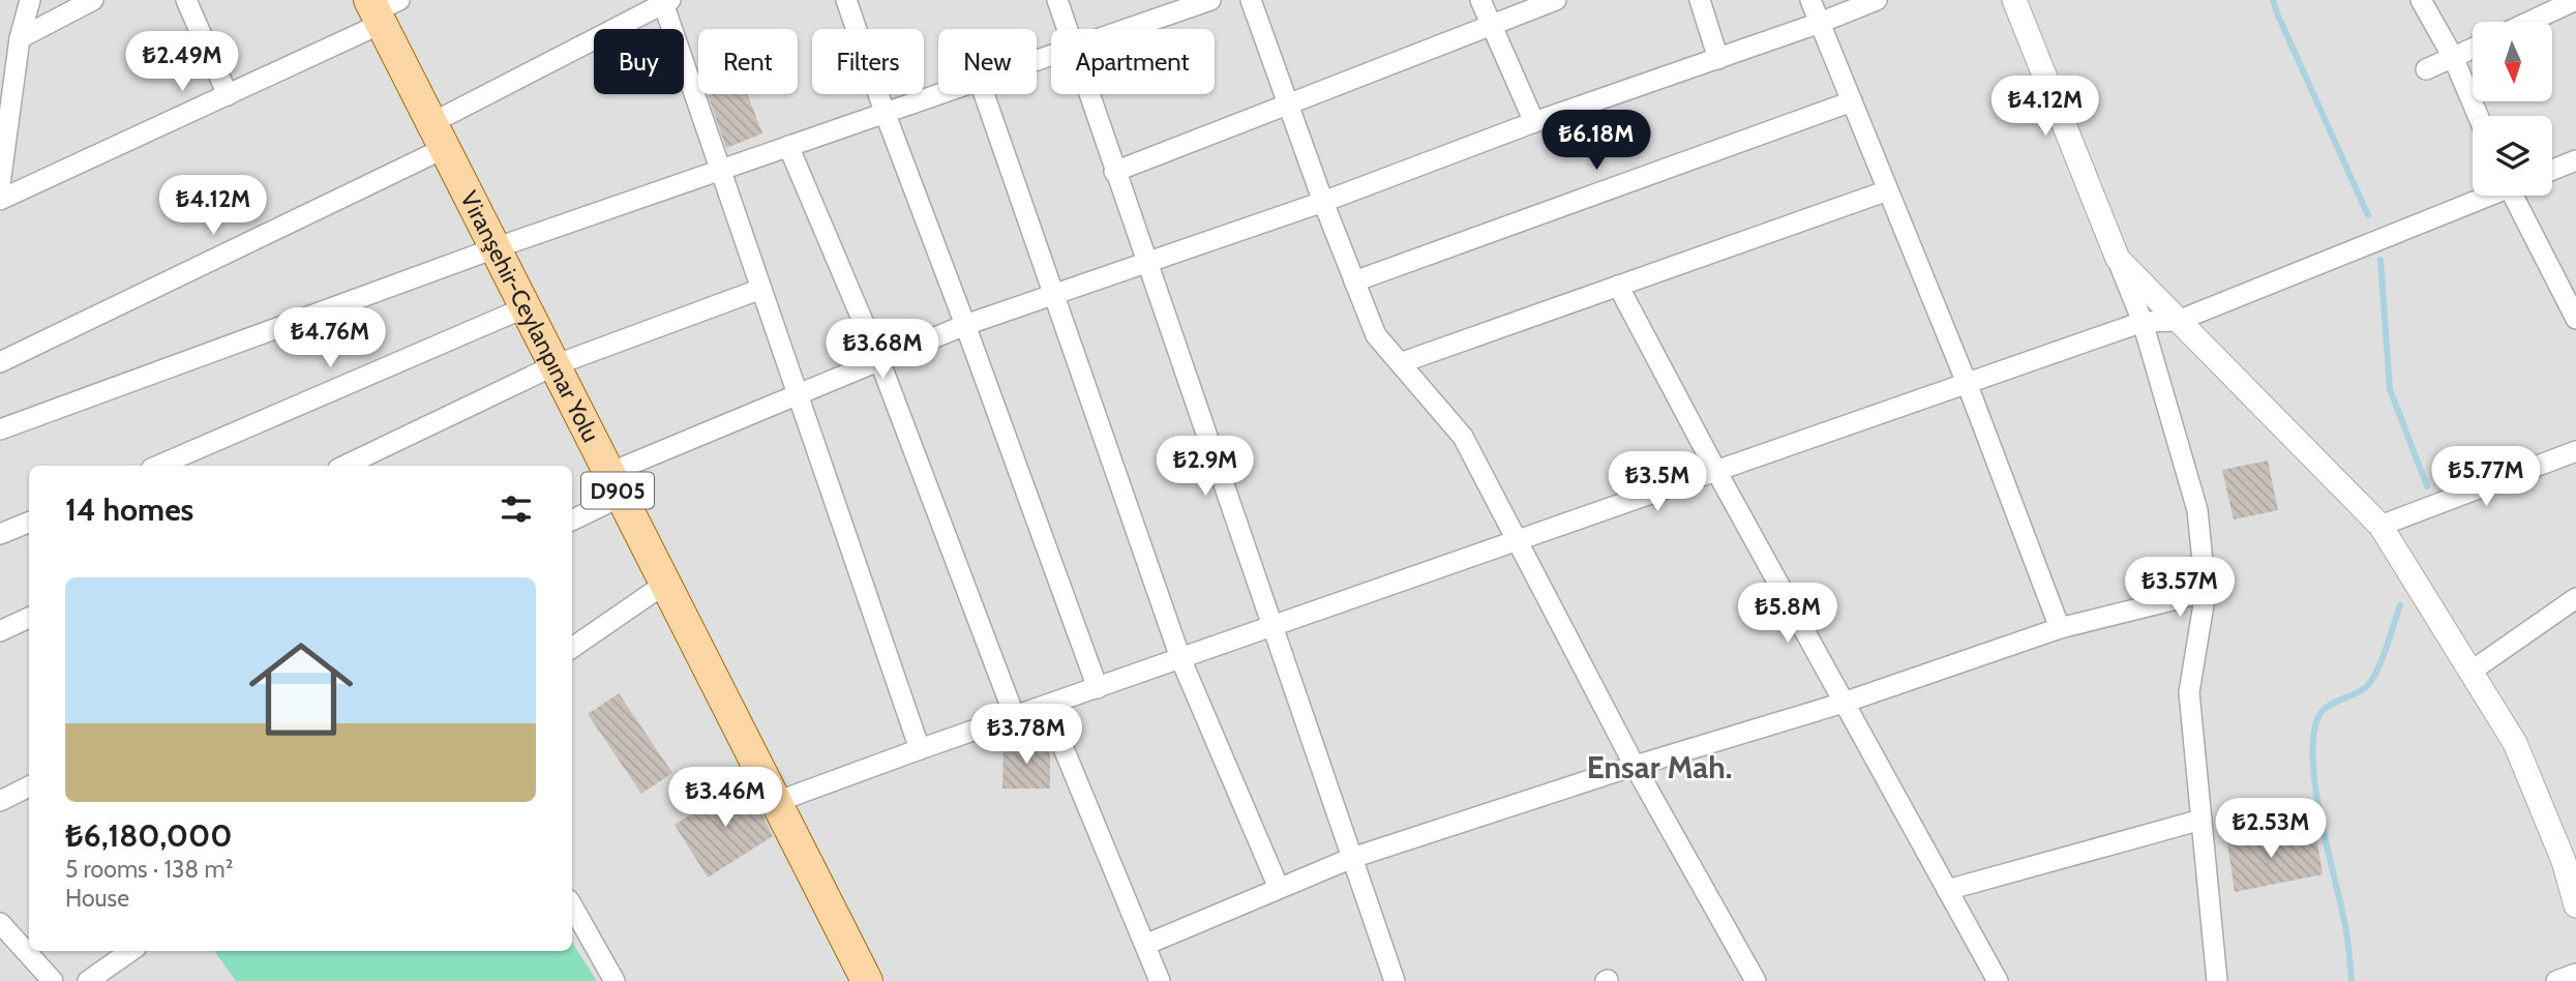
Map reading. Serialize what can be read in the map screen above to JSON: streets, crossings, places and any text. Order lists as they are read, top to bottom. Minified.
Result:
{"streets":{"main road":["Viranşehir-Ceylanpınar Yolu","D905"]},"districts":["Ensar Mah."],"north":"bottom","page":{"chip":["Buy","Rent","Filters","New","Apartment"],"price":["₺2.49M","₺4.12M","₺6.18M","₺4.12M","₺4.76M","₺3.68M","₺2.9M","₺5.77M","₺3.5M","₺3.57M","₺5.8M","₺3.78M","₺3.46M","₺2.53M"],"heading":"14 homes","list":[{"name":"₺6,180,000","note":"5 rooms · 138 m² · House"}]}}
